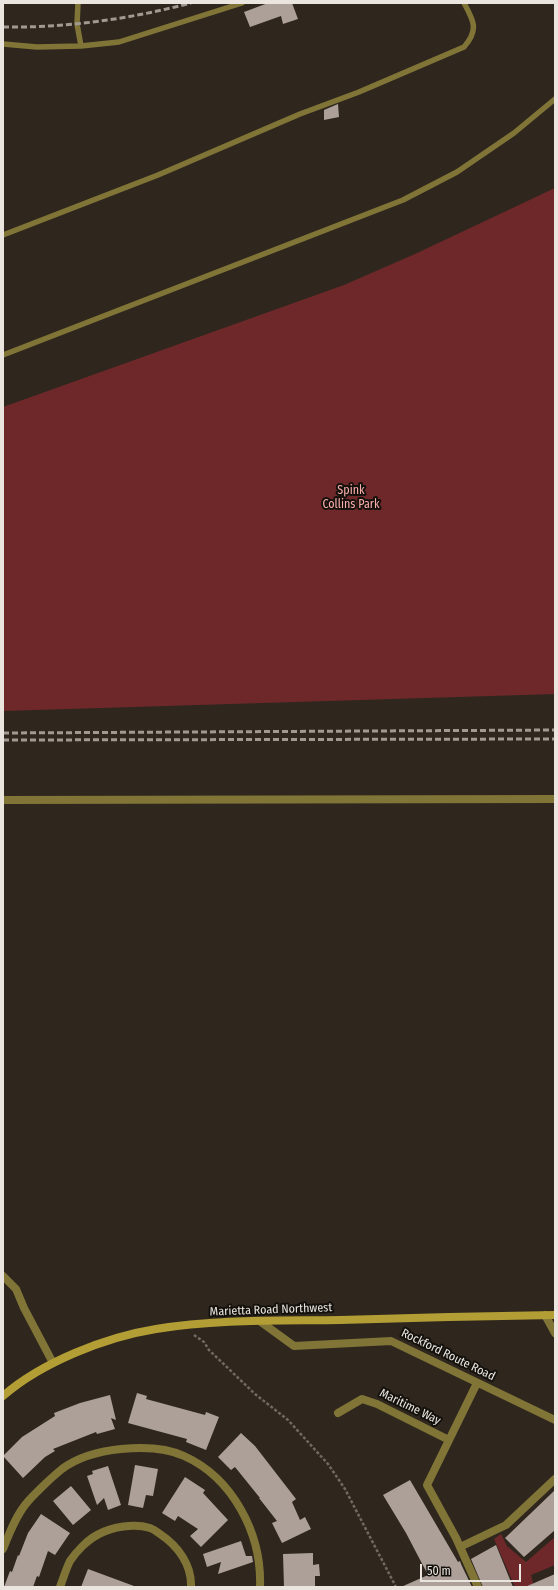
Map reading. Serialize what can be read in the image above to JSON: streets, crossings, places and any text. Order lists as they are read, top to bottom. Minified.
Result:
{"streets":{"main road":["Marietta Road Northwest"],"street":["Rockford Route Road","Maritime Way"]},"crossings":[["Marietta Road Northwest","Rockford Route Road"]],"parks":["Spink Collins Park"],"scale_bar":"50 m"}
